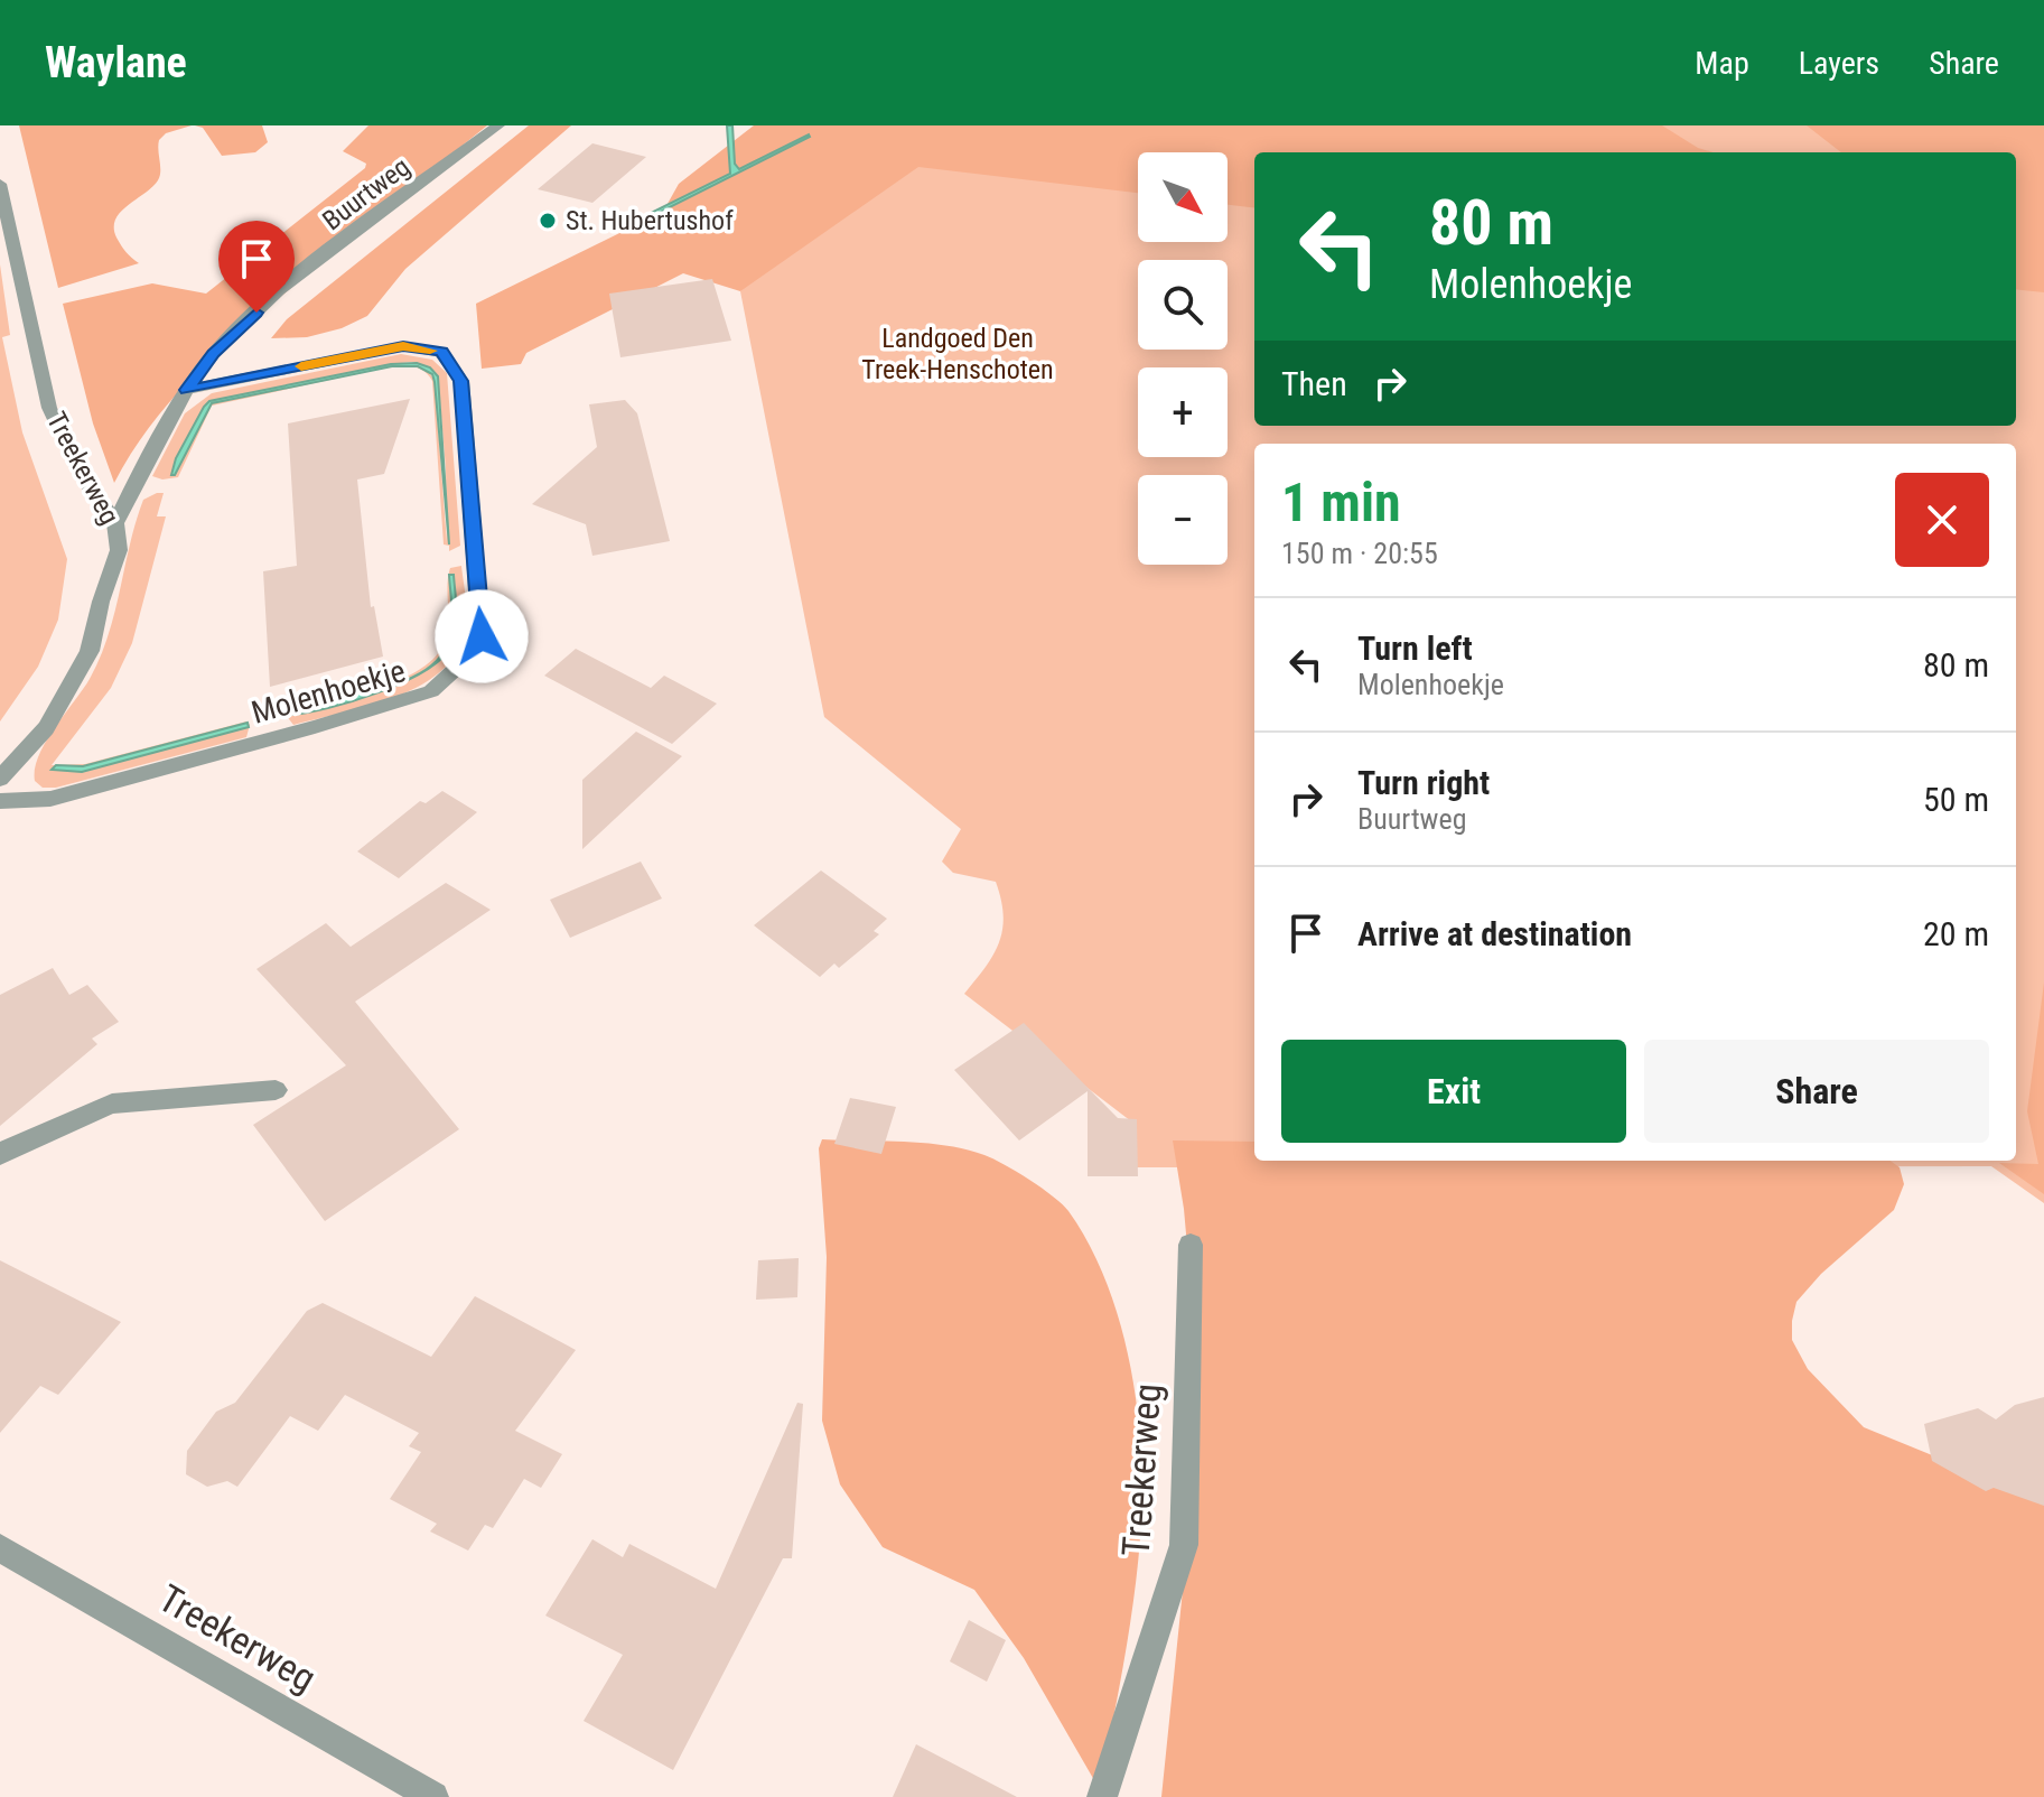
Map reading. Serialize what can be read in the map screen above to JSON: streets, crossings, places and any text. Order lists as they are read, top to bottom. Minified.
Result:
{"streets":{"street":["Buurtweg","Treekerweg","Molenhoekje"]},"crossings":[["Buurtweg","Treekerweg"],["Buurtweg","Molenhoekje"]],"parks":["Landgoed Den Treek-Henschoten"],"places":["St. Hubertushof"],"north":"bottom right","page":{"header":"Waylane","nav":["Map","Layers","Share"],"map_buttons":["+","−"],"turn":["80 m","Molenhoekje"],"then":"Then","heading":["1 min","150 m · 20:55"],"list":[{"name":"Turn left","note":"Molenhoekje","value":"80 m"},{"name":"Turn right","note":"Buurtweg","value":"50 m"},{"name":"Arrive at destination","value":"20 m"}],"buttons":["Exit","Share"]}}
